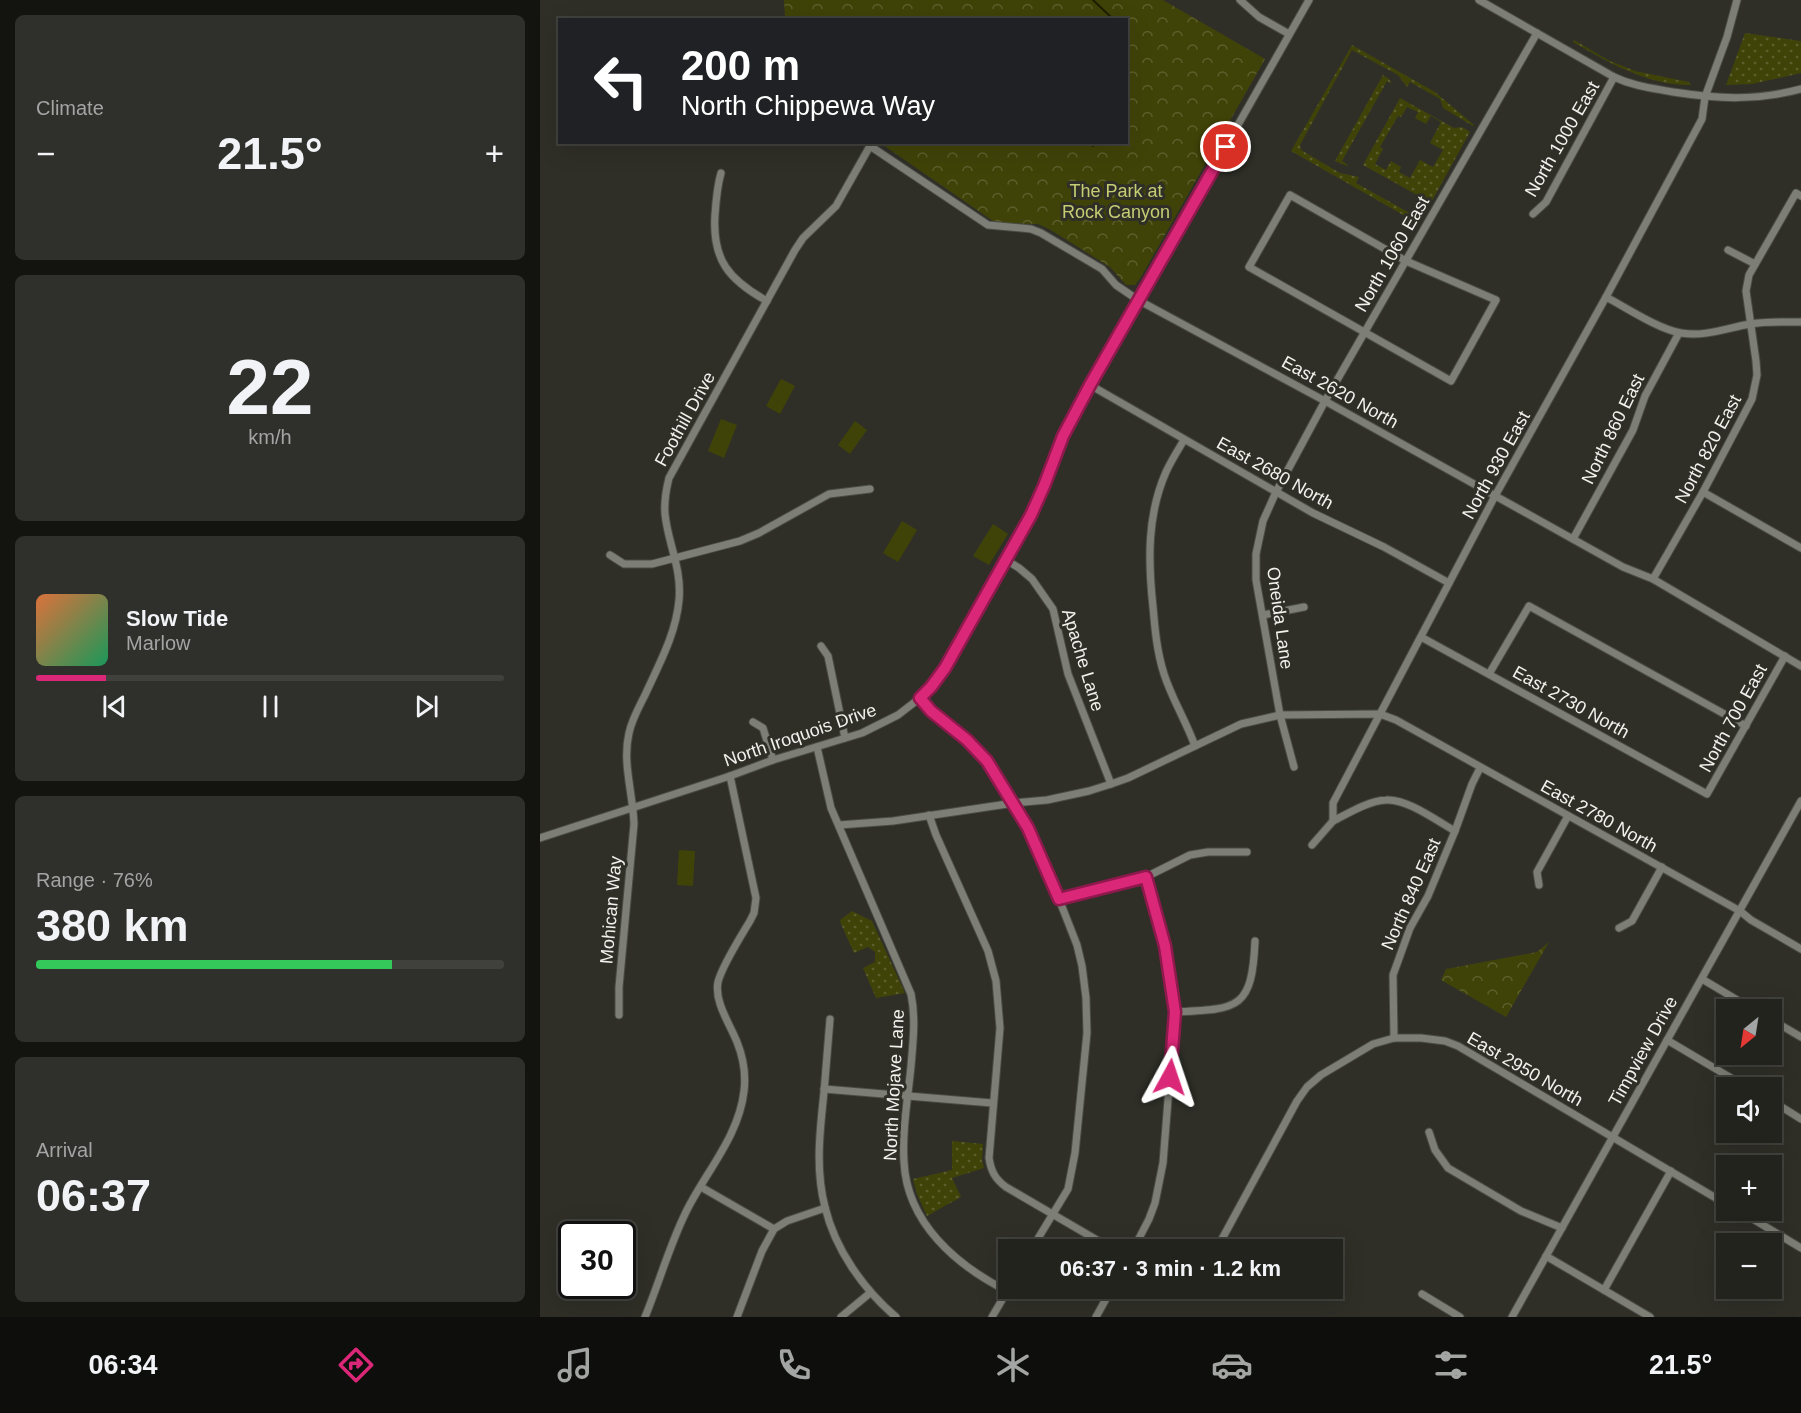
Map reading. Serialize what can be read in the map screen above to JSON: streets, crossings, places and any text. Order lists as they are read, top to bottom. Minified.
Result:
{"streets":{"street":["North 1000 East","North 1060 East","East 2620 North","Foothill Drive","North 860 East","North 820 East","North 930 East","East 2680 North","Oneida Lane","Apache Lane","East 2730 North","North 700 East","North Iroquois Drive","East 2780 North","North 840 East","Mohican Way","Timpview Drive","East 2950 North","North Mojave Lane"]},"crossings":[["North 1060 East","East 2620 North"],["North 1060 East","East 2680 North"],["North 1060 East","Oneida Lane"],["East 2620 North","Foothill Drive"],["East 2620 North","North 860 East"],["East 2620 North","North 820 East"],["East 2620 North","North 930 East"],["East 2620 North","North 700 East"],["East 2620 North","North Iroquois Drive"],["Foothill Drive","North Iroquois Drive"],["Foothill Drive","Mohican Way"],["North 930 East","East 2680 North"],["North 930 East","East 2730 North"],["North 930 East","East 2780 North"],["East 2680 North","Oneida Lane"],["East 2680 North","North Iroquois Drive"],["Apache Lane","North Iroquois Drive"],["East 2730 North","North 700 East"],["North Iroquois Drive","Mohican Way"],["North Iroquois Drive","North Mojave Lane"],["East 2780 North","North 840 East"],["East 2780 North","Timpview Drive"],["North 840 East","East 2950 North"],["Timpview Drive","East 2950 North"]],"parks":["The Park at Rock Canyon"],"north":"bottom left","page":{"tile":["Climate",["22","km/h"],["Range · 76%","380 km"],["Arrival","06:37"]],"turn":["200 m","North Chippewa Way"],"heat":["−","21.5°","+"],"song":["Slow Tide","Marlow"],"map_buttons":["+","−"],"limit":"30","trip":"06:37 · 3 min · 1.2 km","tabs":["06:34","21.5°"]}}
